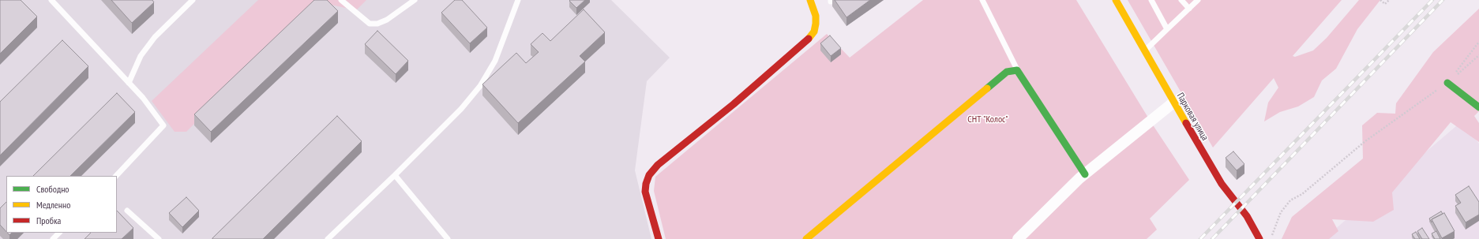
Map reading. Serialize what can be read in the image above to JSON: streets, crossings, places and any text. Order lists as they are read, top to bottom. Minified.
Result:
{"streets":{"street":["Парковая улица"]},"parks":["СНТ \"Колос\""],"legend":["Свободно","Медленно","Пробка"]}
